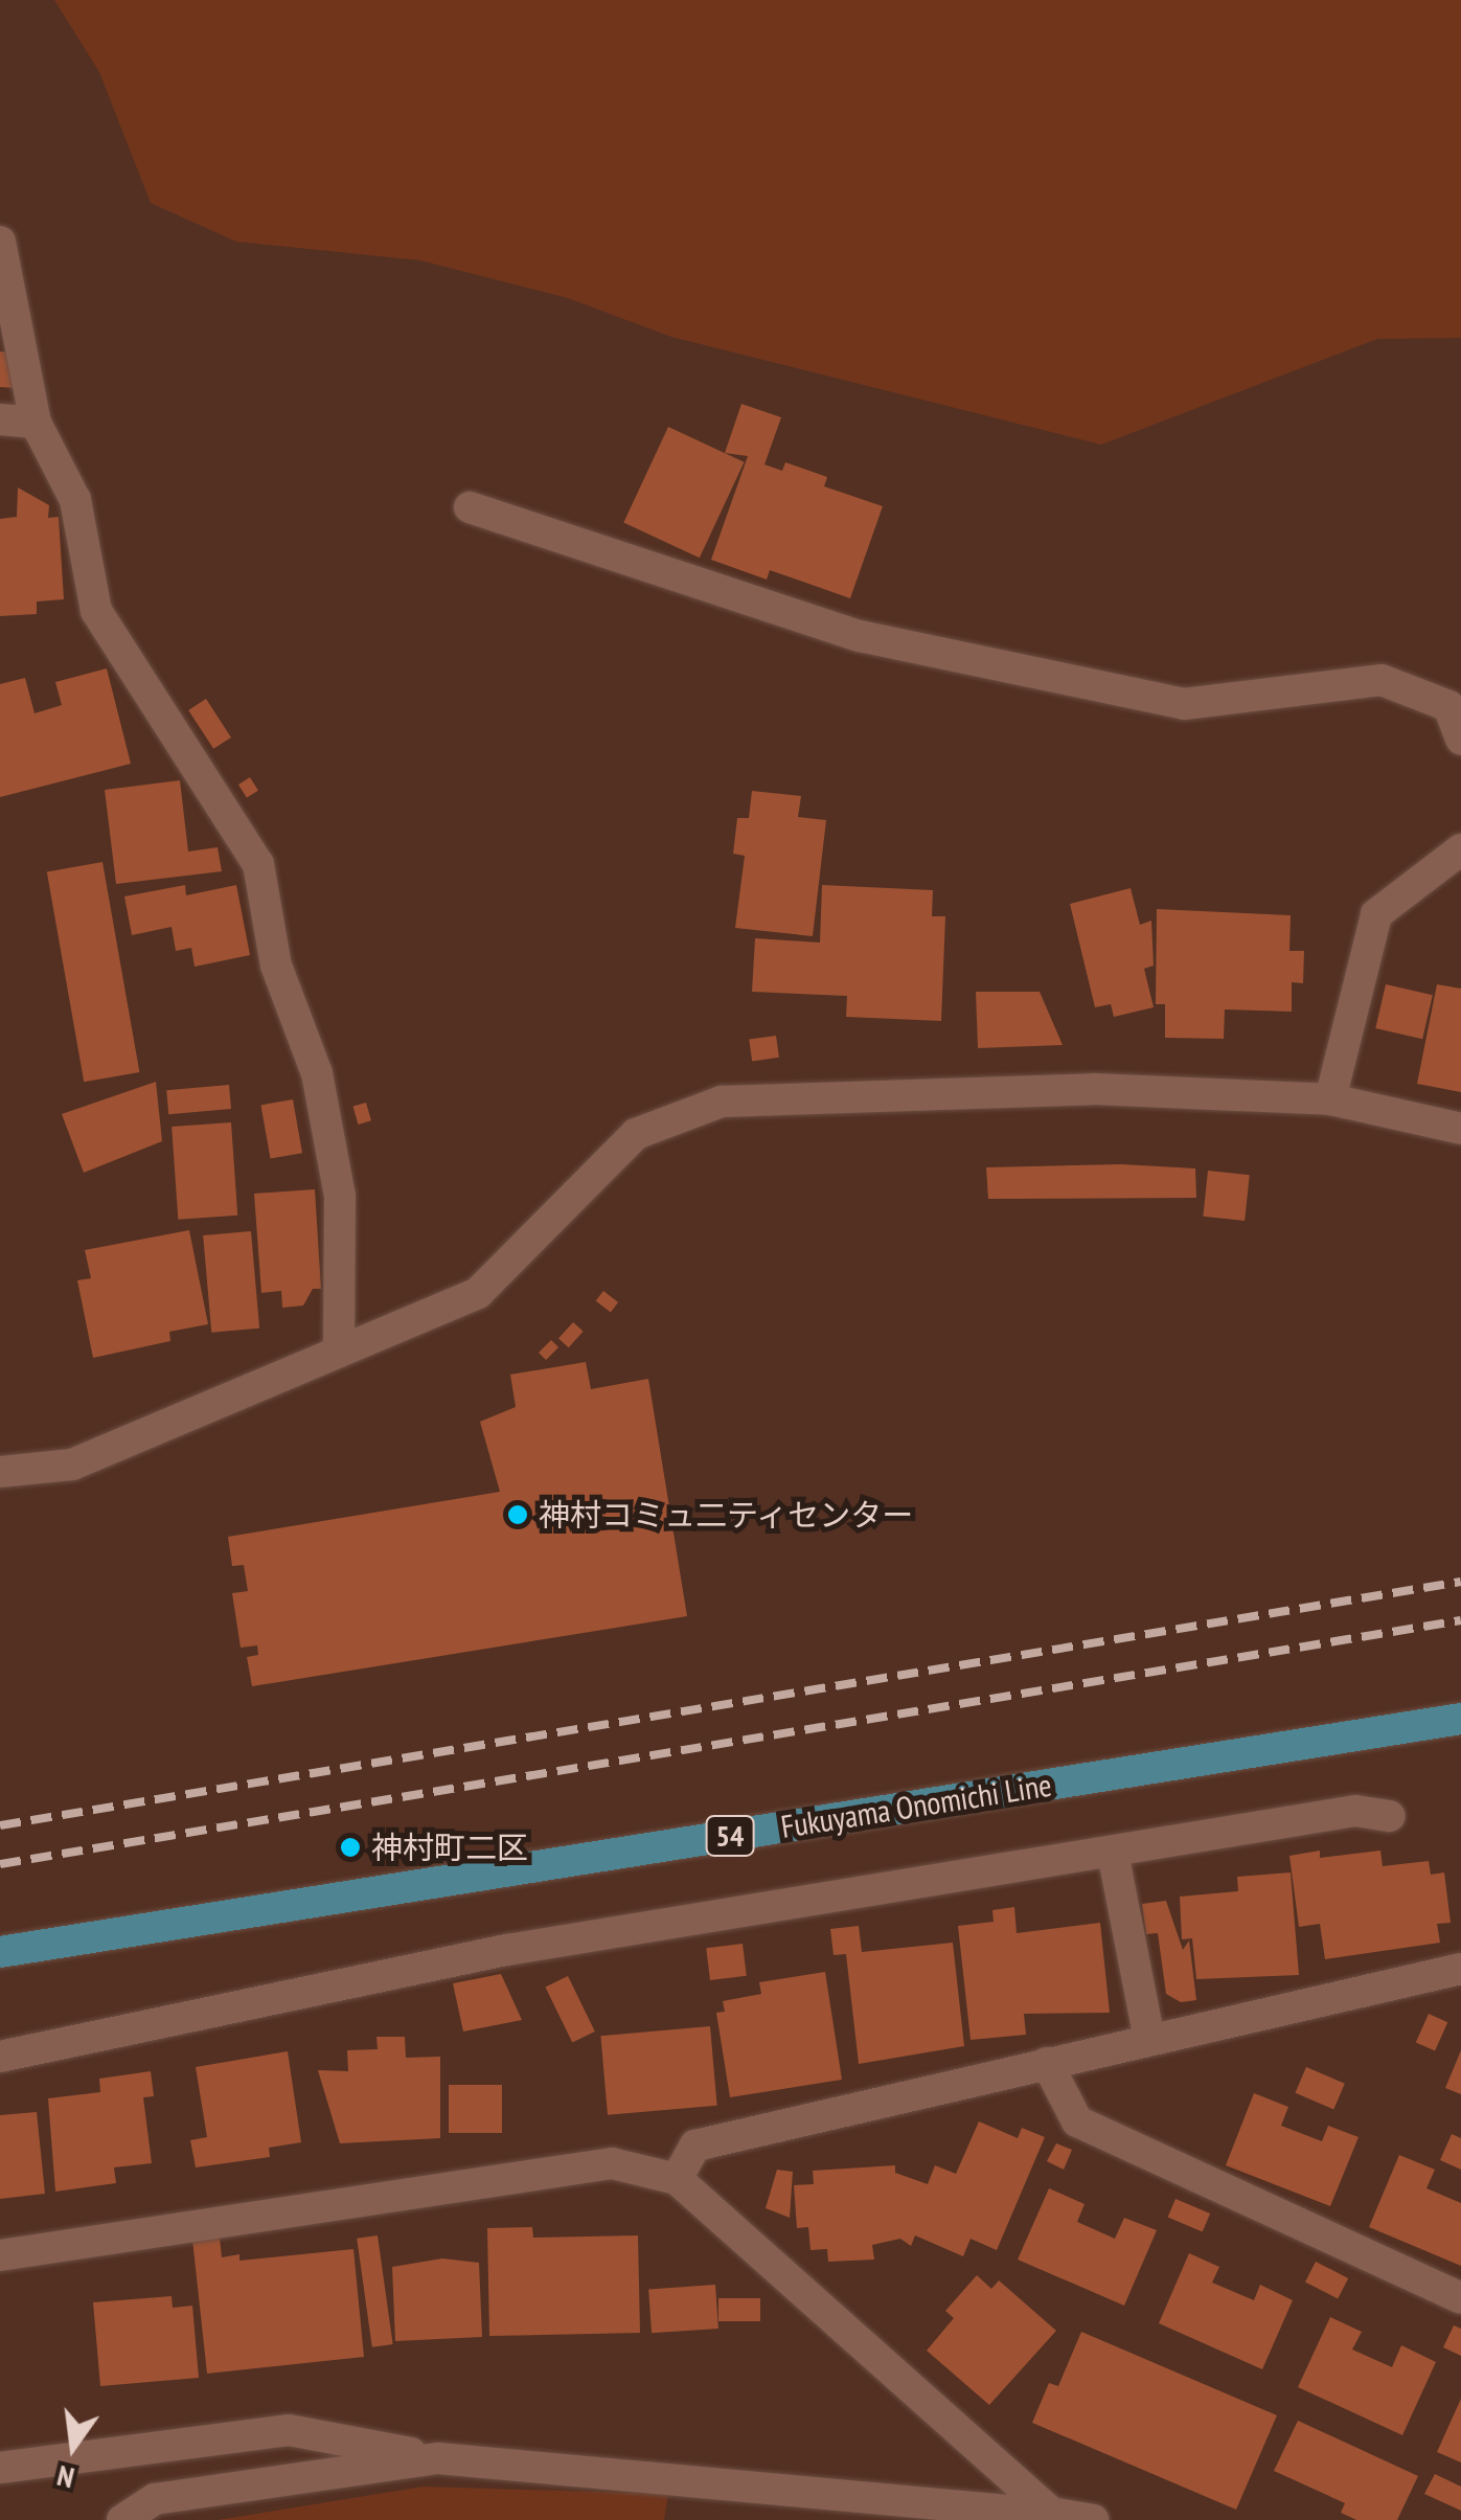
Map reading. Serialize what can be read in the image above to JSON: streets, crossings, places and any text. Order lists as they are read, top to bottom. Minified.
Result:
{"streets":{"main road":["Fukuyama Onomichi Line","54"]},"places":["神村コミュ二ティセンター","神村町二区"],"north":"bottom"}
